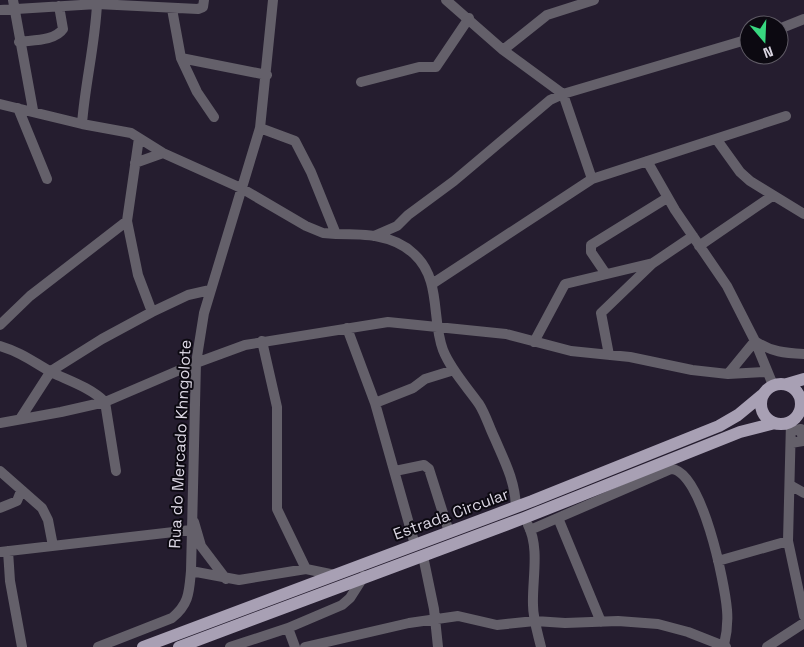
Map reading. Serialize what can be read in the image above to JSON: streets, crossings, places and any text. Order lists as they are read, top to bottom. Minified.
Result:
{"streets":{"main road":["Estrada Circular"],"street":["Rua do Mercado Khngolote"]},"crossings":[["Rua do Mercado Khngolote","Estrada Circular"]],"north":"bottom"}
